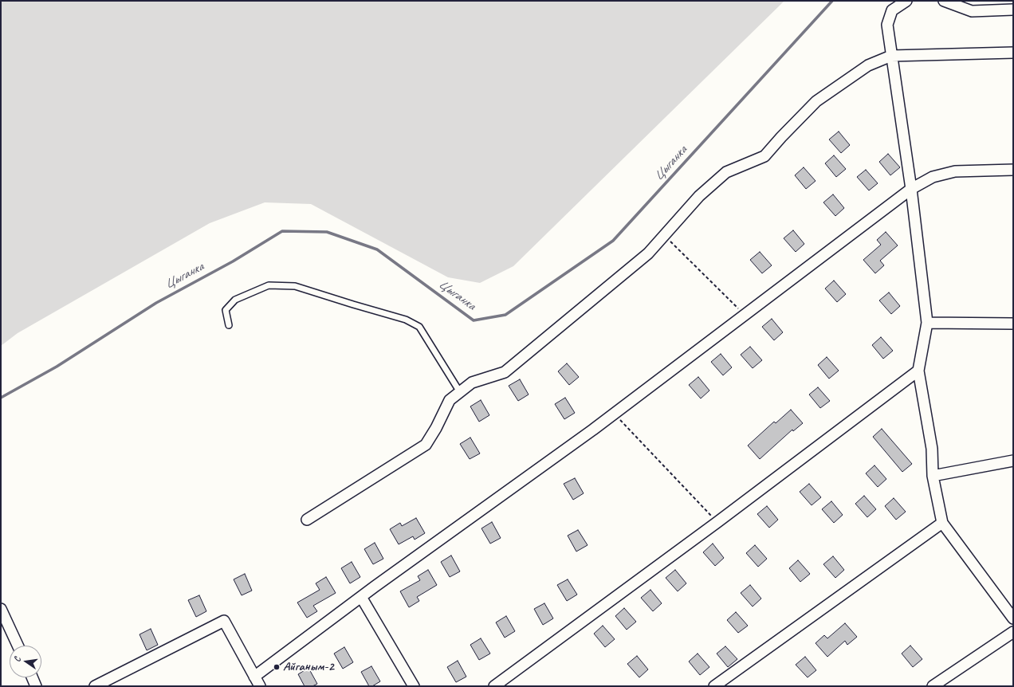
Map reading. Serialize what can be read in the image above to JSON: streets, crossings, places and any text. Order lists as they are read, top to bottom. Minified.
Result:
{"water":["Цыганка"],"places":["Айганым-2"],"north":"left"}
